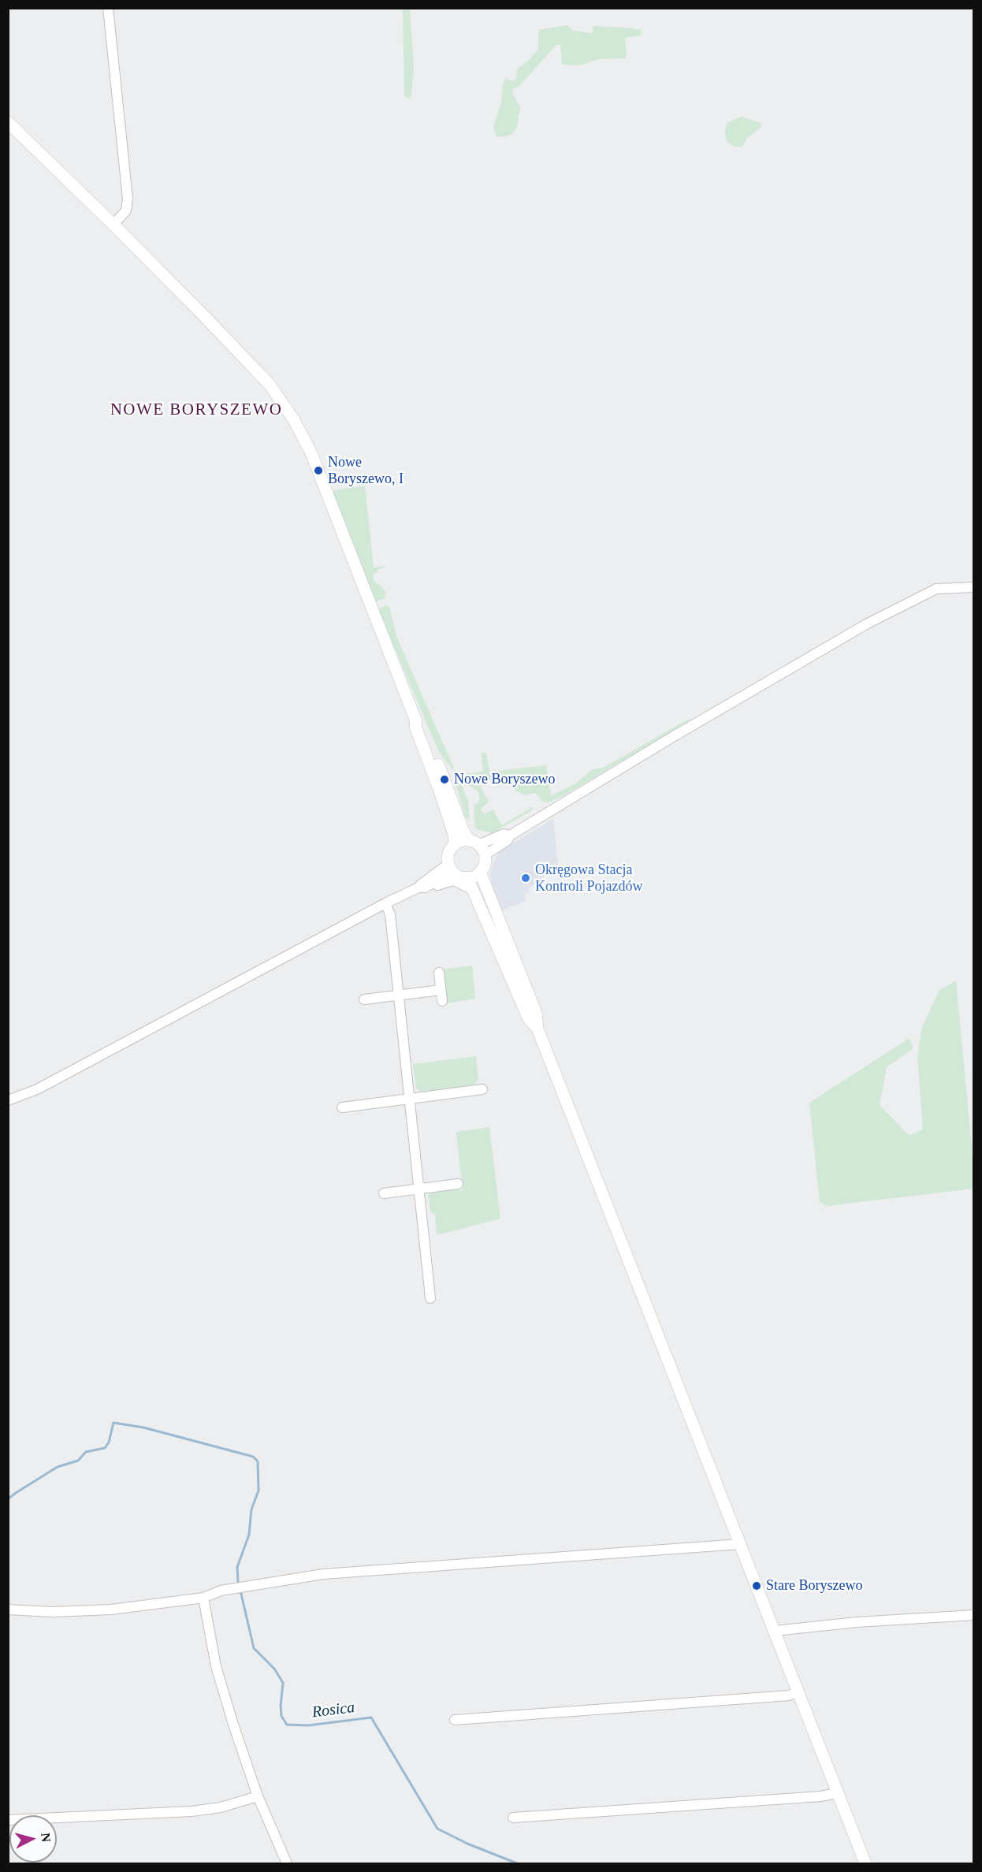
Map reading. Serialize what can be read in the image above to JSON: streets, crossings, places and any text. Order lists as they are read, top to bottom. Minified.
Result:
{"districts":["NOWE BORYSZEWO"],"water":["Rosica"],"places":["Nowe Boryszewo, I","Nowe Boryszewo","Okręgowa Stacja Kontroli Pojazdów","Stare Boryszewo"],"north":"right"}
